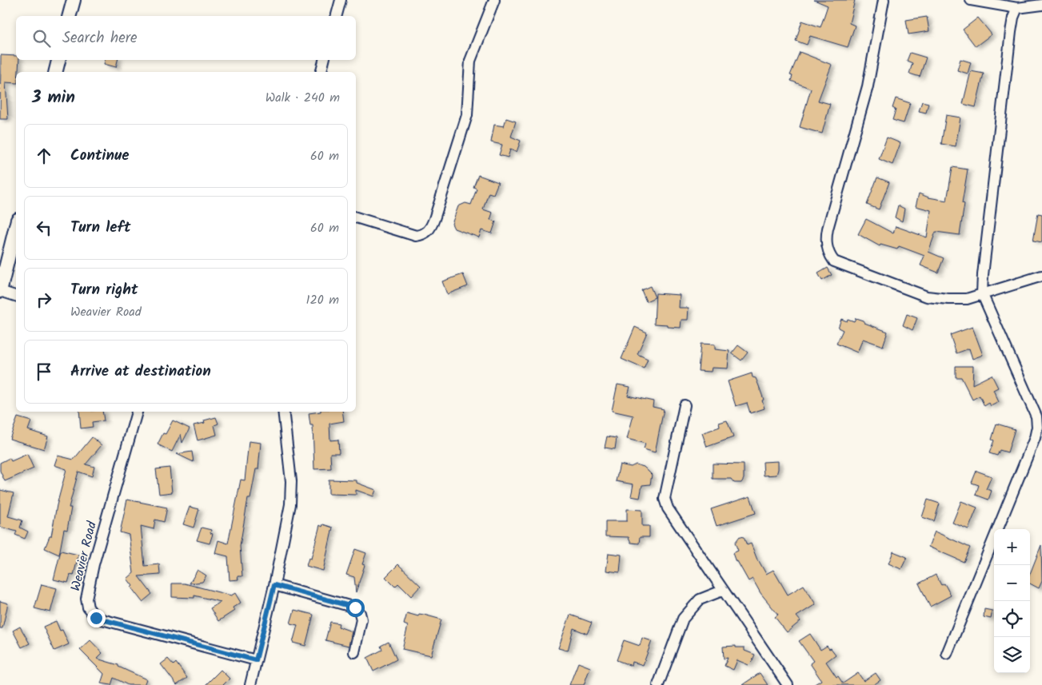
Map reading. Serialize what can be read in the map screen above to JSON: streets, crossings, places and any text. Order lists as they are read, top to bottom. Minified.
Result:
{"streets":{"street":["Weavier Road"]},"page":{"search":"Search here","heading":["3 min","Walk · 240 m"],"list":[["Continue","60 m"],["Turn left","60 m"],["Turn right","Weavier Road","120 m"],"Arrive at destination"],"map_buttons":["+","−"]}}
